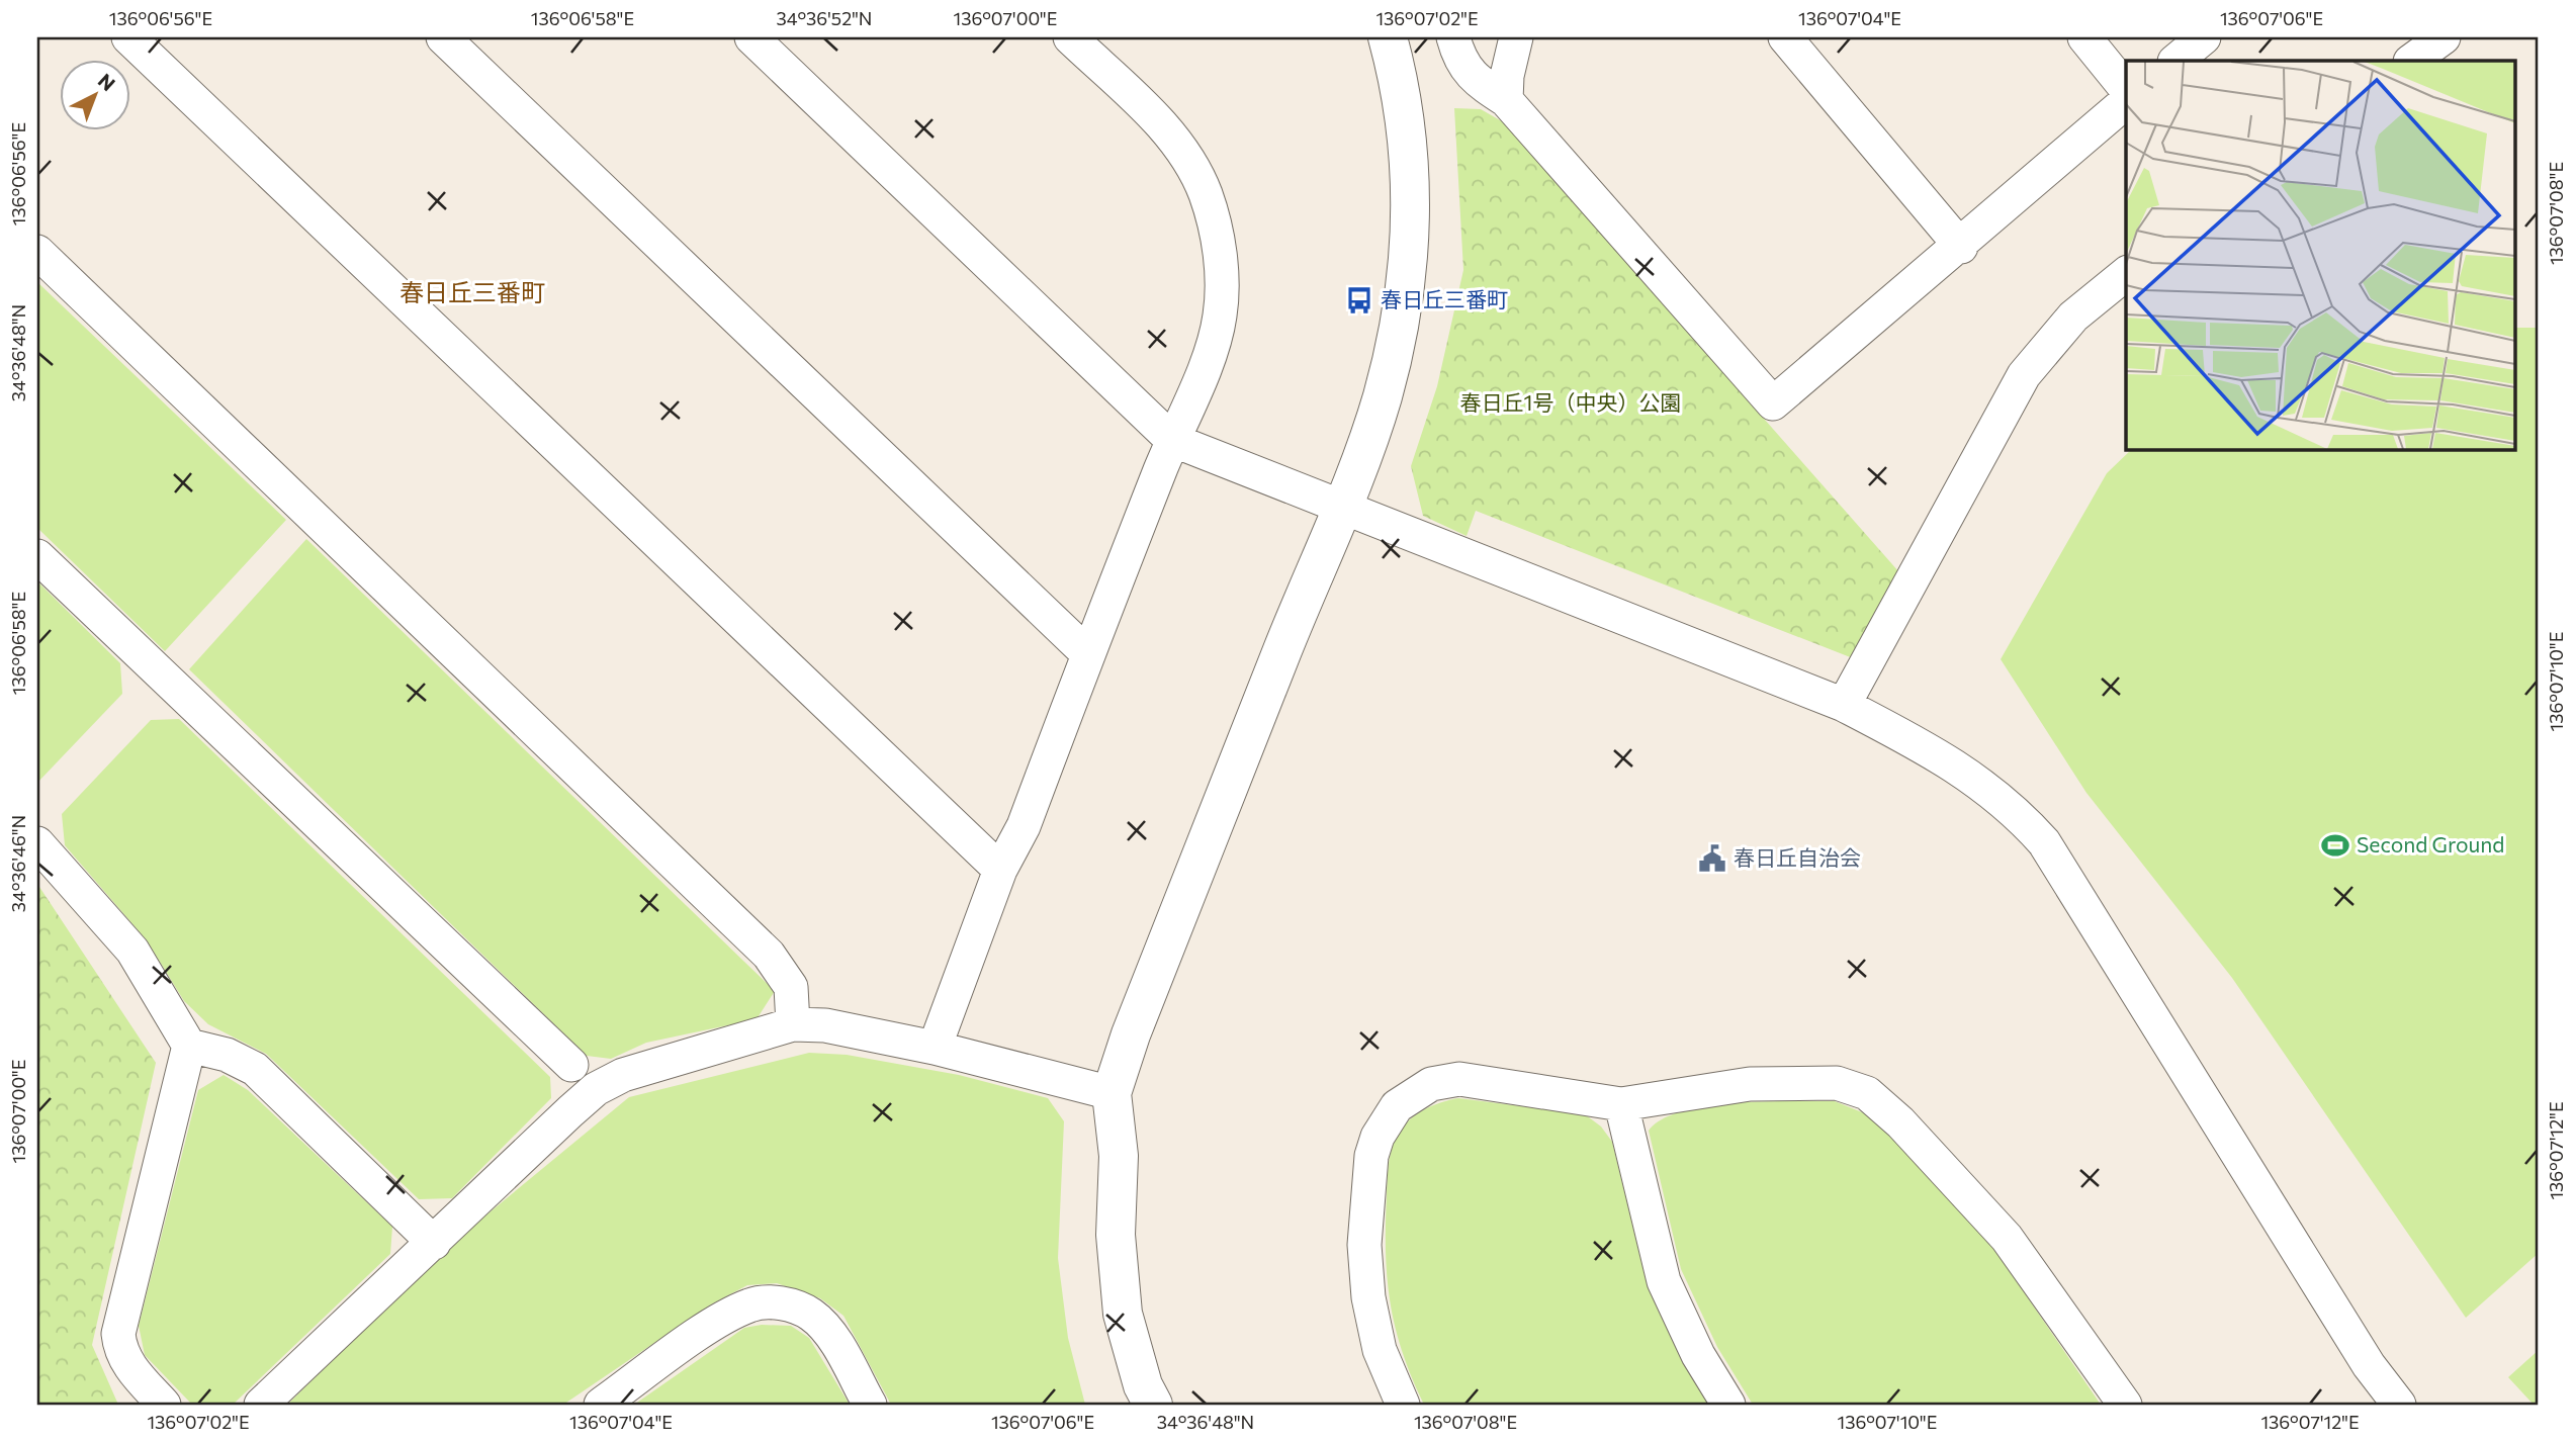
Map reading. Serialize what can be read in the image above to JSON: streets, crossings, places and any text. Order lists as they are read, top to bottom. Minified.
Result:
{"districts":["春日丘三番町"],"parks":["春日丘1号（中央）公園"],"places":{"bus stop":["春日丘三番町"],"sports":["Second Ground"],"public building":["春日丘自治会"]},"north":"top right","coordinates":["136°06'56\"E","136°06'58\"E","34°36'52\"N","136°07'00\"E","136°07'02\"E","136°07'04\"E","136°07'06\"E","136°07'08\"E","34°36'48\"N","136°07'10\"E","34°36'46\"N","136°07'12\"E"]}
